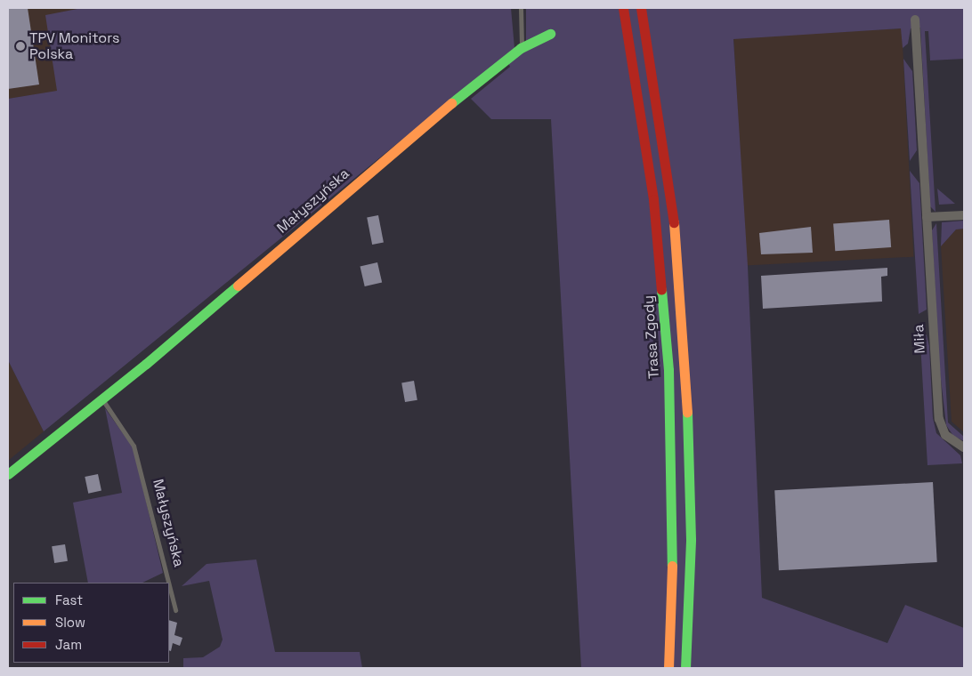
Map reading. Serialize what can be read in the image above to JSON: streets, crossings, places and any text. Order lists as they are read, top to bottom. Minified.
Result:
{"streets":{"main road":["Małyszyńska","Trasa Zgody"],"street":["Miła"]},"places":["TPV Monitors Polska"],"legend":["Fast","Slow","Jam"]}
